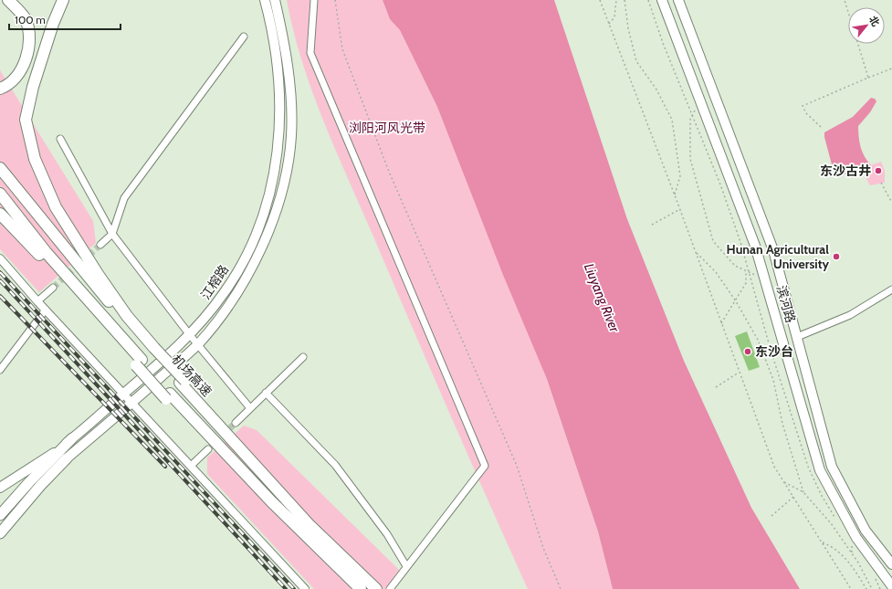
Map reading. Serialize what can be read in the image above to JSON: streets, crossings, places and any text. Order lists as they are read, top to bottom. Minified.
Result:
{"streets":{"highway":["机场高速"],"main road":["江榕路","滨河路"]},"water":["Liuyang River"],"parks":["浏阳河风光带"],"places":["东沙古井","Hunan Agricultural University","东沙台"],"scale_bar":"100 m","north":"top right"}
